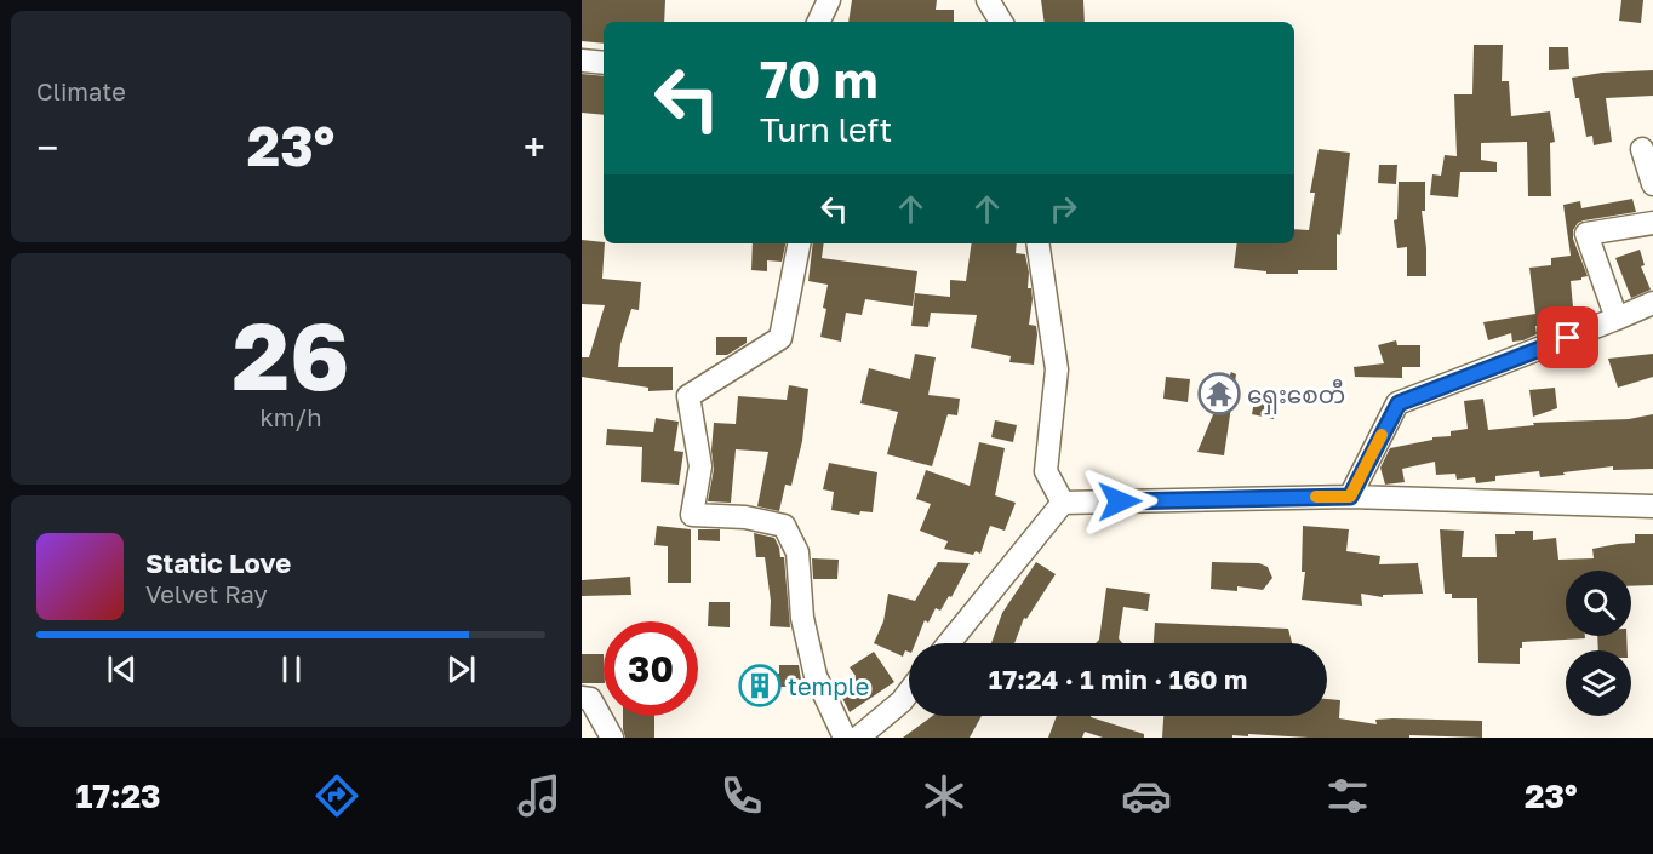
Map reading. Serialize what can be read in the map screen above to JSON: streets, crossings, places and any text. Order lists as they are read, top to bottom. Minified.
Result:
{"places":{"temple":["ရှေးစေတီ"],"building":["temple"]},"page":{"tile":["Climate",["26","km/h"]],"turn":["70 m","Turn left"],"heat":["−","23°","+"],"song":["Static Love","Velvet Ray"],"limit":"30","trip":"17:24 · 1 min · 160 m","tabs":["17:23","23°"]}}
